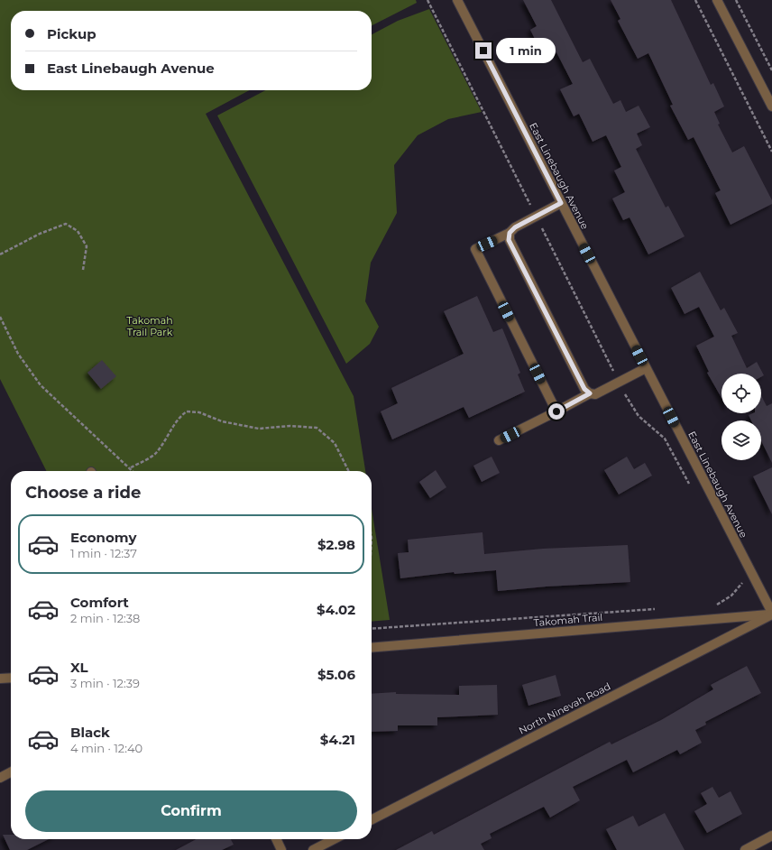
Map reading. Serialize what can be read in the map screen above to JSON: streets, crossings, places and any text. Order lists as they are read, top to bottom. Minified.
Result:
{"streets":{"street":["East Linebaugh Avenue","Takomah Trail","North Ninevah Road"]},"crossings":[["East Linebaugh Avenue","Takomah Trail"],["East Linebaugh Avenue","North Ninevah Road"],["Takomah Trail","North Ninevah Road"]],"parks":["Takomah Trail Park"],"page":{"banner":["Pickup","East Linebaugh Avenue"],"bubble":"1 min","heading":"Choose a ride","list":[{"name":"Economy","note":"1 min · 12:37","value":"$2.98"},{"name":"Comfort","note":"2 min · 12:38","value":"$4.02"},{"name":"XL","note":"3 min · 12:39","value":"$5.06"},{"name":"Black","note":"4 min · 12:40","value":"$4.21"}],"buttons":"Confirm"}}
